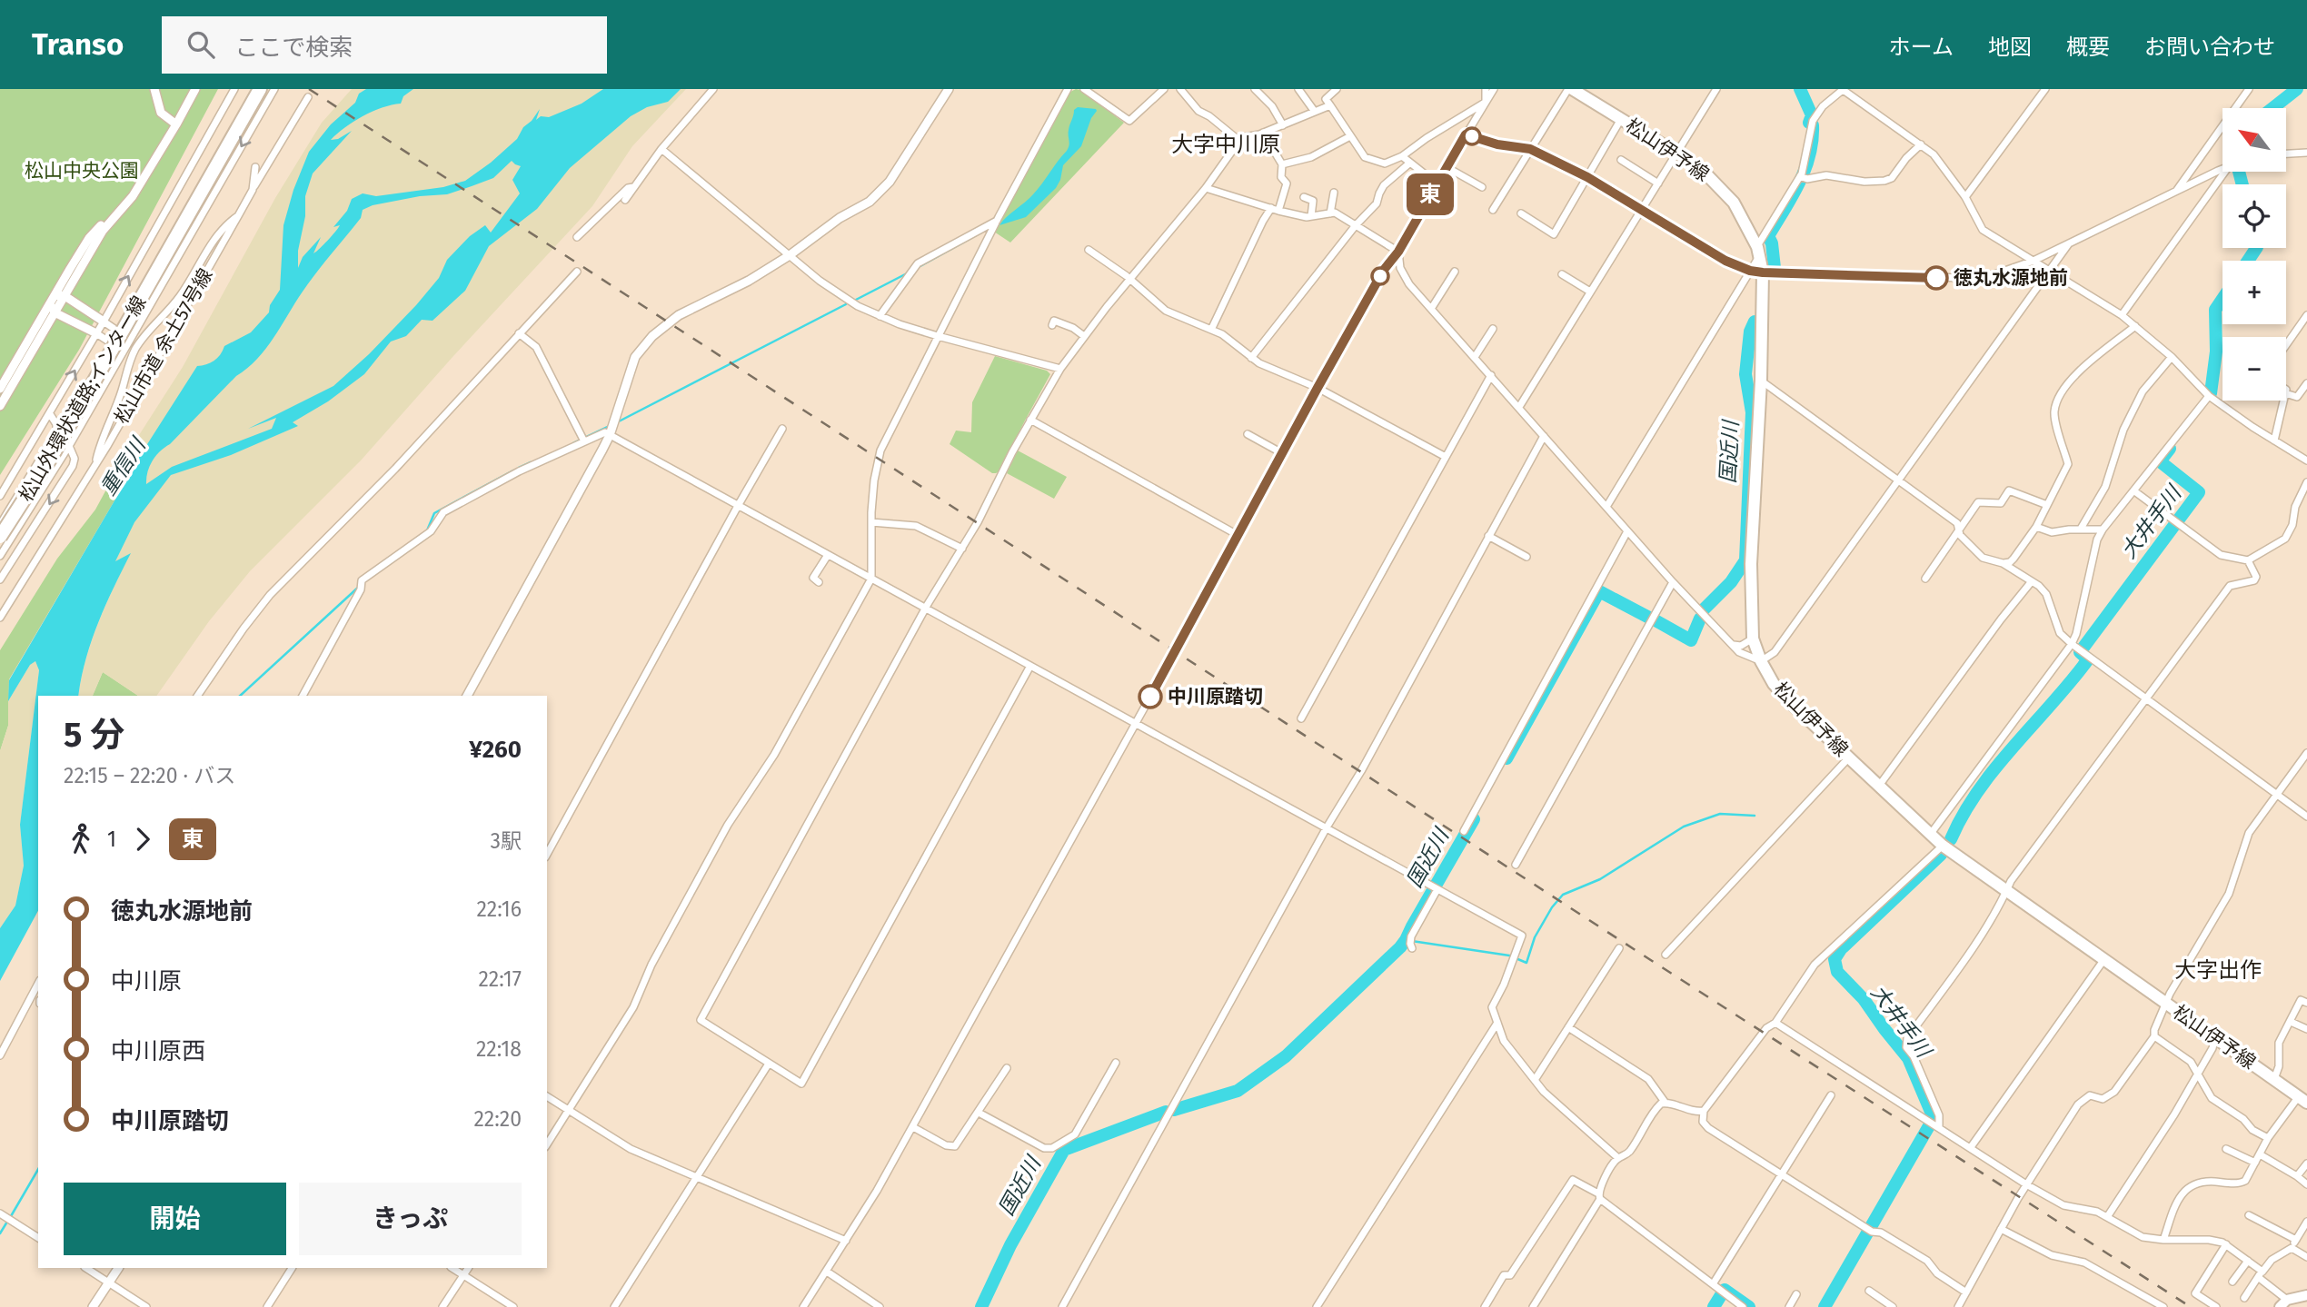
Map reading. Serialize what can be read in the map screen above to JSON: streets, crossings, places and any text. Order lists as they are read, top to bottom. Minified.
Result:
{"streets":{"highway":["松山外環状道路;インター線"],"main road":["松山伊予線"],"street":["松山市道 余土57号線"]},"districts":["大字中川原","大字出作"],"water":["国近川","重信川","大井手川"],"parks":["松山中央公園"],"places":["徳丸水源地前","中川原踏切"],"lines":["bus line 東"],"north":"top left","page":{"header":"Transo","search":"ここで検索","nav":["ホーム","地図","概要","お問い合わせ"],"on_map":"東","map_buttons":["+","−"],"heading":["5 分","22:15 – 22:20 · バス","¥260"],"legs":["1","東","3駅"],"list":[{"name":"徳丸水源地前","value":"22:16"},{"name":"中川原","value":"22:17"},{"name":"中川原西","value":"22:18"},{"name":"中川原踏切","value":"22:20"}],"buttons":["開始","きっぷ"]}}
